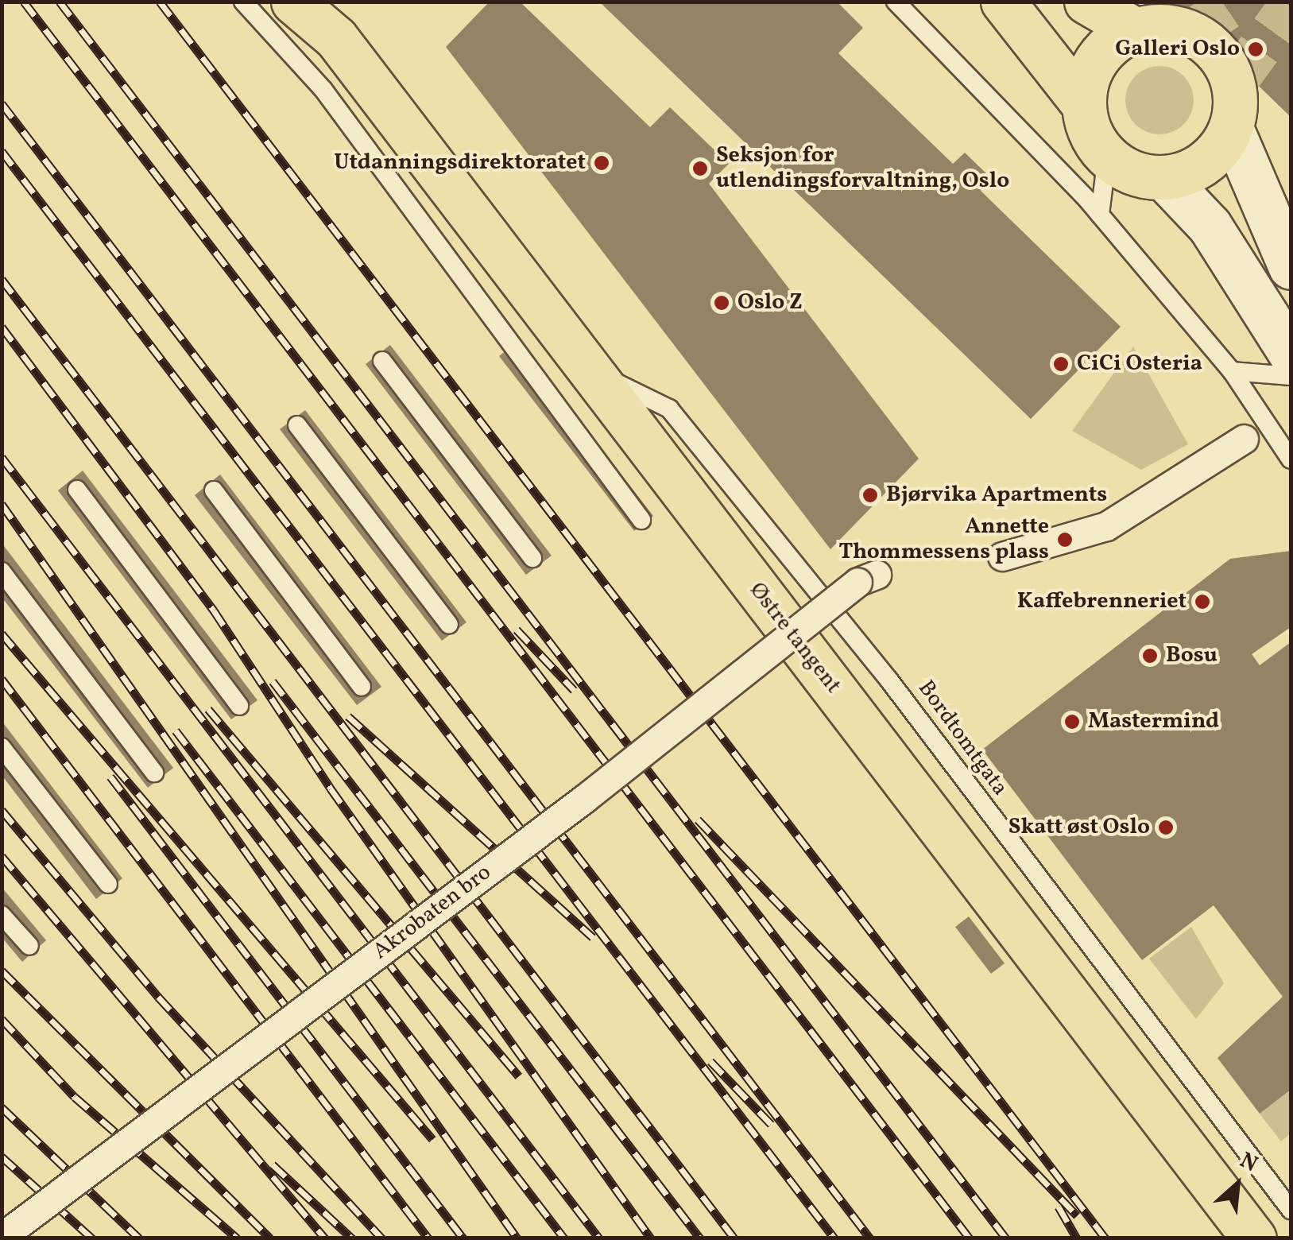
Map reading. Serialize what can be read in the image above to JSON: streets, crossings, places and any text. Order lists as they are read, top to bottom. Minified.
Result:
{"streets":{"highway":["Østre tangent"],"street":["Akrobaten bro"],"lane":["Bordtomtgata"]},"crossings":[["Østre tangent","Bordtomtgata"]],"places":["Galleri Oslo","Utdanningsdirektoratet","Seksjon for utlendingsforvaltning, Oslo","Oslo Z","CiCi Osteria","Bjørvika Apartments","Annette Thommessens plass","Kaffebrenneriet","Bosu","Mastermind","Skatt øst Oslo"],"north":"top right"}
